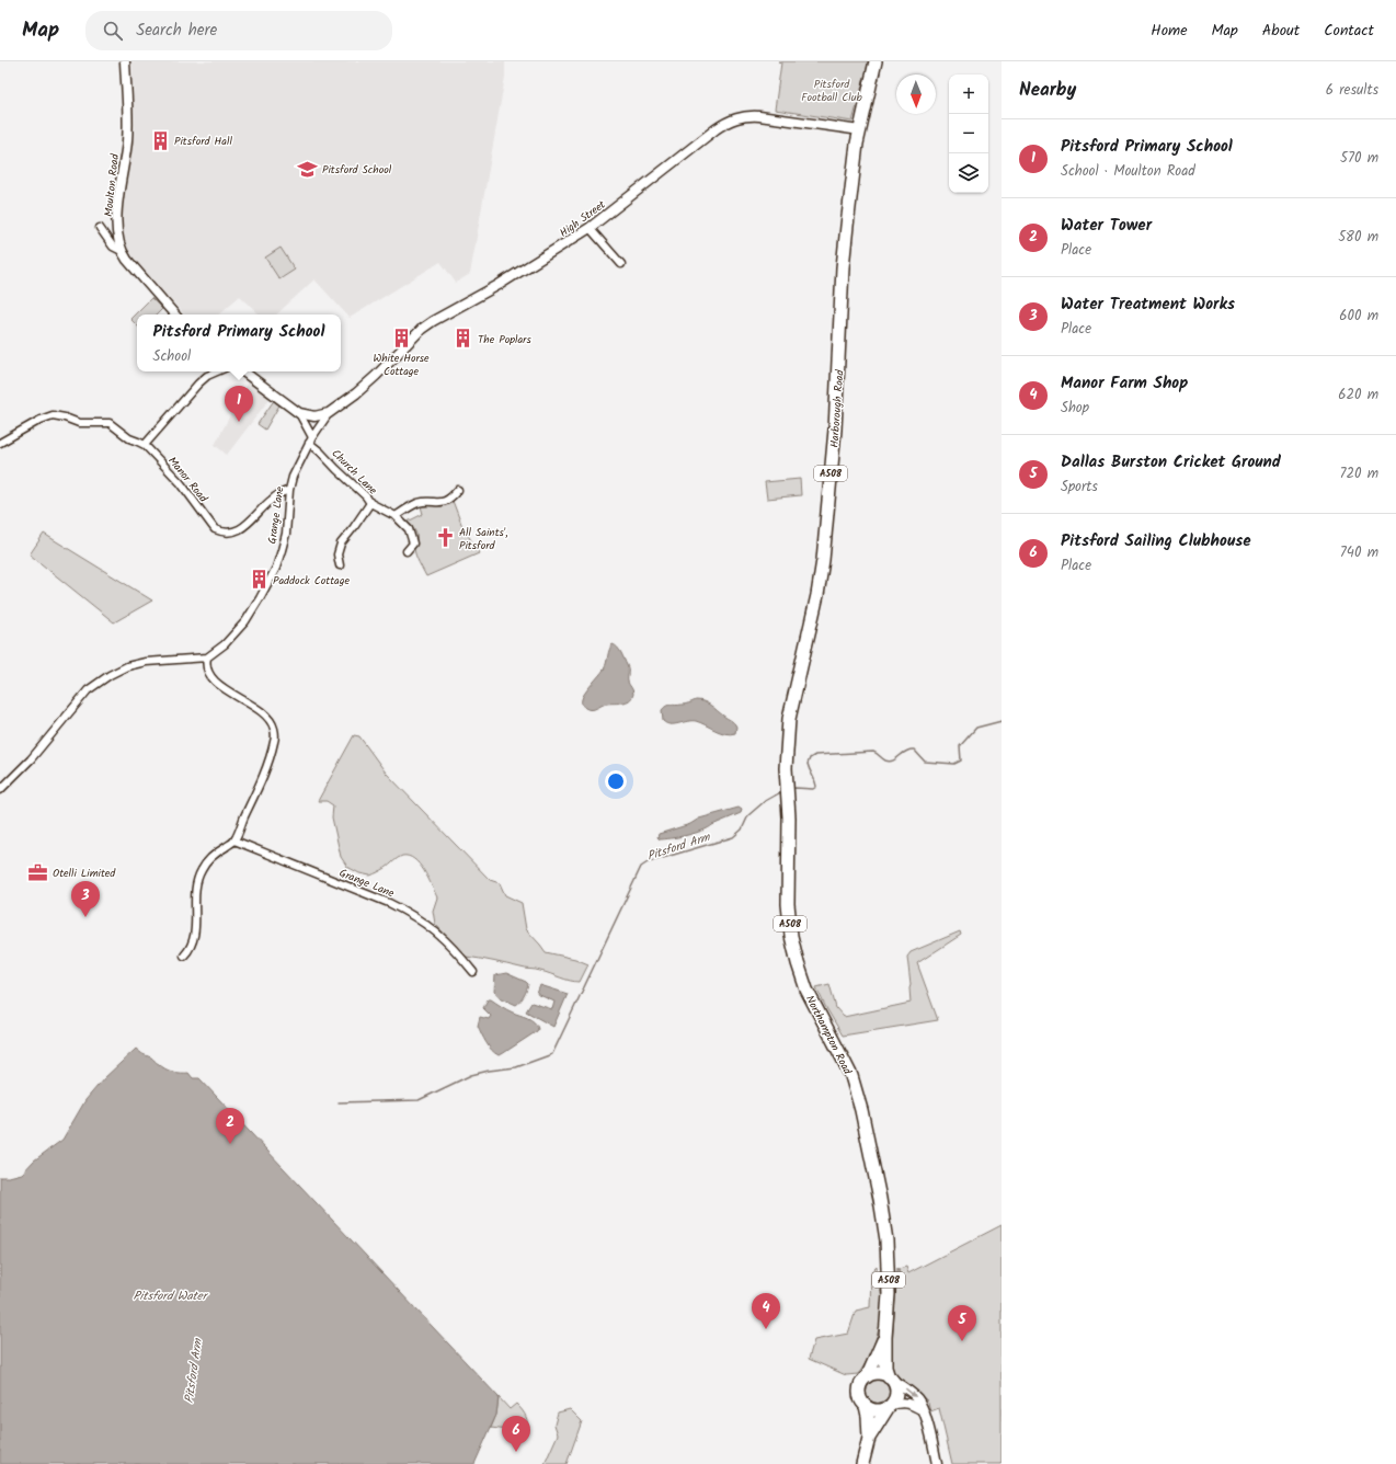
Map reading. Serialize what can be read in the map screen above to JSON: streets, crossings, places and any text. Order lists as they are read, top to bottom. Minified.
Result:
{"streets":{"highway":["Harborough Road","A508","Northampton Road"],"street":["Moulton Road","High Street","Church Lane","Manor Road","Grange Lane"]},"crossings":[["High Street","Harborough Road"],["High Street","Grange Lane"],["Harborough Road","Northampton Road"],["Church Lane","Grange Lane"],["Manor Road","Grange Lane"]],"water":["Pitsford Arm","Pitsford Water"],"parks":["Pitsford Football Club"],"places":{"building":["Pitsford Hall","White Horse Cottage","The Poplars","Paddock Cottage"],"school or university":["Pitsford School"],"church":["All Saints', Pitsford"],"office":["Otelli Limited"]},"north":"bottom","page":{"header":"Map","search":"Search here","nav":["Home","Map","About","Contact"],"heading":["Nearby","6 results"],"map_buttons":["+","−"],"list":[{"mark":"1","name":"Pitsford Primary School","note":"School · Moulton Road","value":"570 m"},{"mark":"2","name":"Water Tower","note":"Place","value":"580 m"},{"mark":"3","name":"Water Treatment Works","note":"Place","value":"600 m"},{"mark":"4","name":"Manor Farm Shop","note":"Shop","value":"620 m"},{"mark":"5","name":"Dallas Burston Cricket Ground","note":"Sports","value":"720 m"},{"mark":"6","name":"Pitsford Sailing Clubhouse","note":"Place","value":"740 m"}],"popup":["Pitsford Primary School","School"],"pins":["1","3","2","4","5","6"]}}
